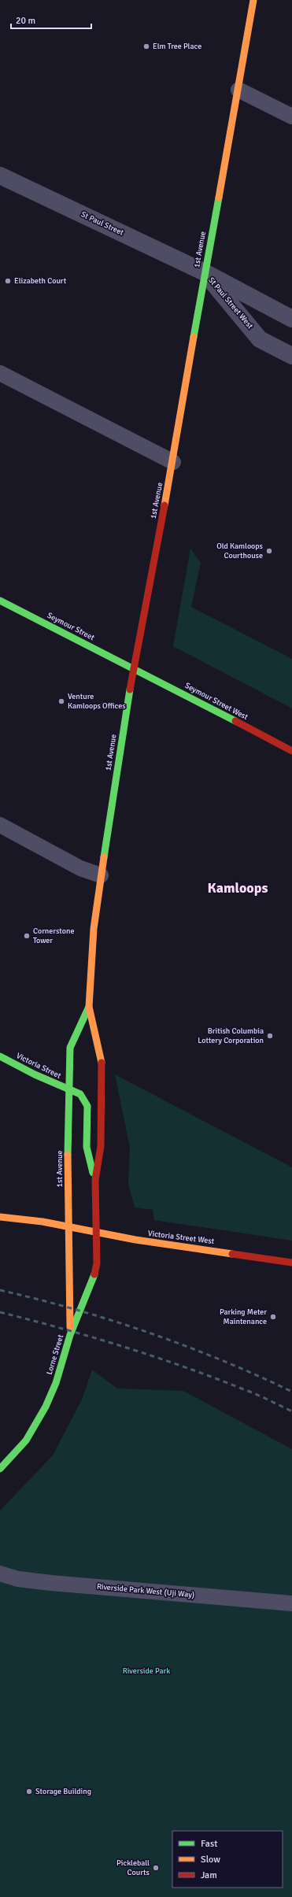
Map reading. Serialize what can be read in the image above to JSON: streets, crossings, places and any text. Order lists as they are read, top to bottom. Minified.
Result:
{"streets":{"street":["St Paul Street","1st Avenue","St Paul Street West","Seymour Street","Seymour Street West","Victoria Street","Victoria Street West","Lorne Street"],"lane":["Riverside Park West (Uji Way)"]},"crossings":[["St Paul Street","1st Avenue"],["St Paul Street","St Paul Street West"],["1st Avenue","St Paul Street West"],["1st Avenue","Seymour Street"],["1st Avenue","Seymour Street West"],["1st Avenue","Victoria Street"],["1st Avenue","Victoria Street West"],["1st Avenue","Lorne Street"],["Seymour Street","Seymour Street West"],["Victoria Street West","Lorne Street"]],"districts":["Kamloops"],"parks":["Riverside Park"],"places":["Elm Tree Place","Elizabeth Court","Old Kamloops Courthouse","Venture Kamloops Offices","Cornerstone Tower","British Columbia Lottery Corporation","Parking Meter Maintenance","Storage Building","Pickleball Courts"],"legend":["Fast","Slow","Jam"],"scale_bar":"20 m"}
